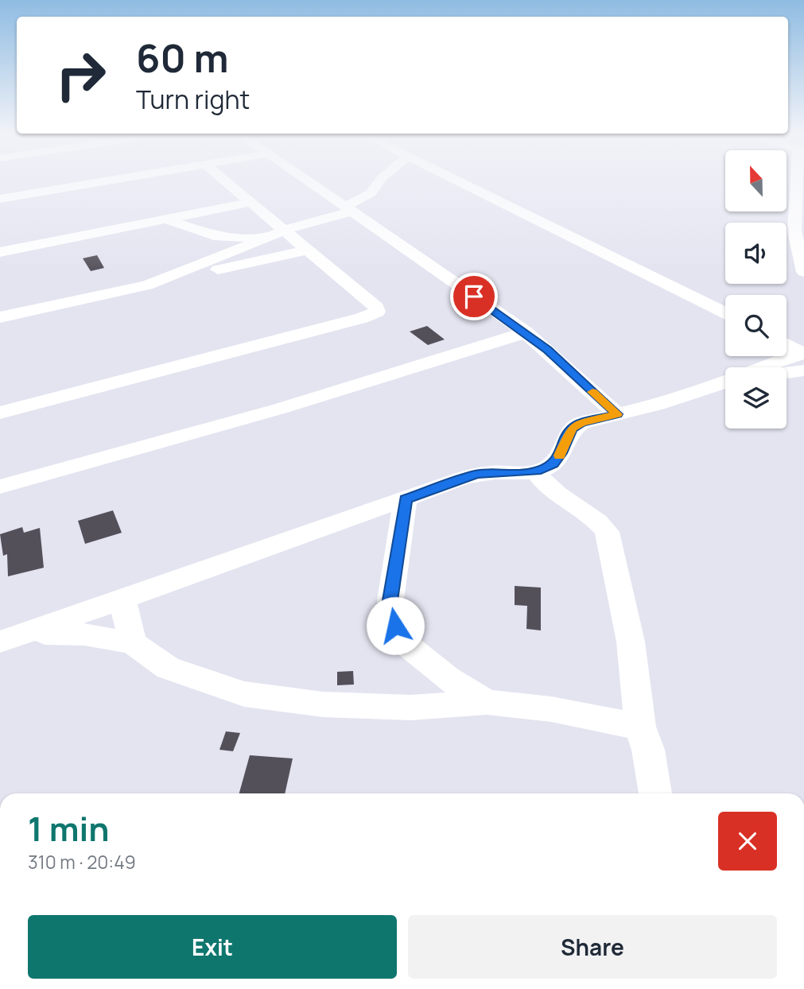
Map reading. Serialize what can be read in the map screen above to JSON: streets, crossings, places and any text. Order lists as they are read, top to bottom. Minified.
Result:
{"north":"top","page":{"turn":["60 m","Turn right"],"heading":["1 min","310 m · 20:49"],"buttons":["Exit","Share"]}}
